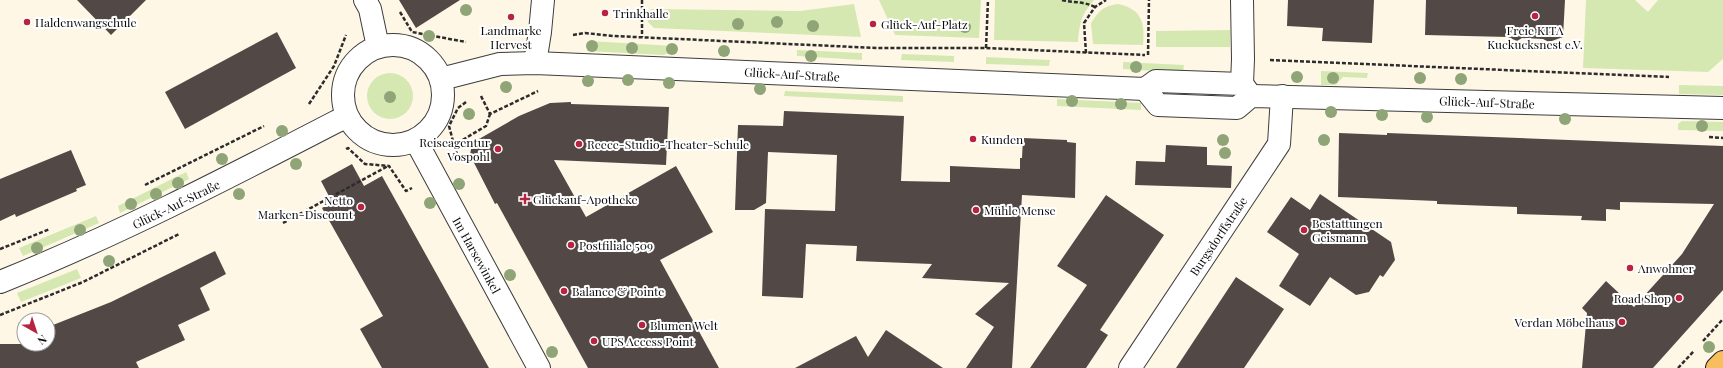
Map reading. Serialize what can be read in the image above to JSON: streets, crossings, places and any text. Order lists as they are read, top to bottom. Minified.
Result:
{"streets":{"street":["Glück-Auf-Straße","Burgsdorffstraße","Im Harsewinkel"]},"crossings":[["Glück-Auf-Straße","Burgsdorffstraße"],["Glück-Auf-Straße","Im Harsewinkel"]],"places":{"other":["Trinkhalle","Freie KITA Kuckucksnest e.V.","Landmarke Hervest","Haldenwangschule","Glück-Auf-Platz","Kunden","Reece-Studio-Theater-Schule","Reiseagentur Vospohl","Netto Marken-Discount","Mühle Mense","Bestattungen Geismann","Postfiliale 509","Anwohner","Balance & Pointe","Road Shop","Verdan Möbelhaus","Blumen Welt","UPS Access Point"],"health":["Glückauf-Apotheke"]},"north":"bottom right"}
